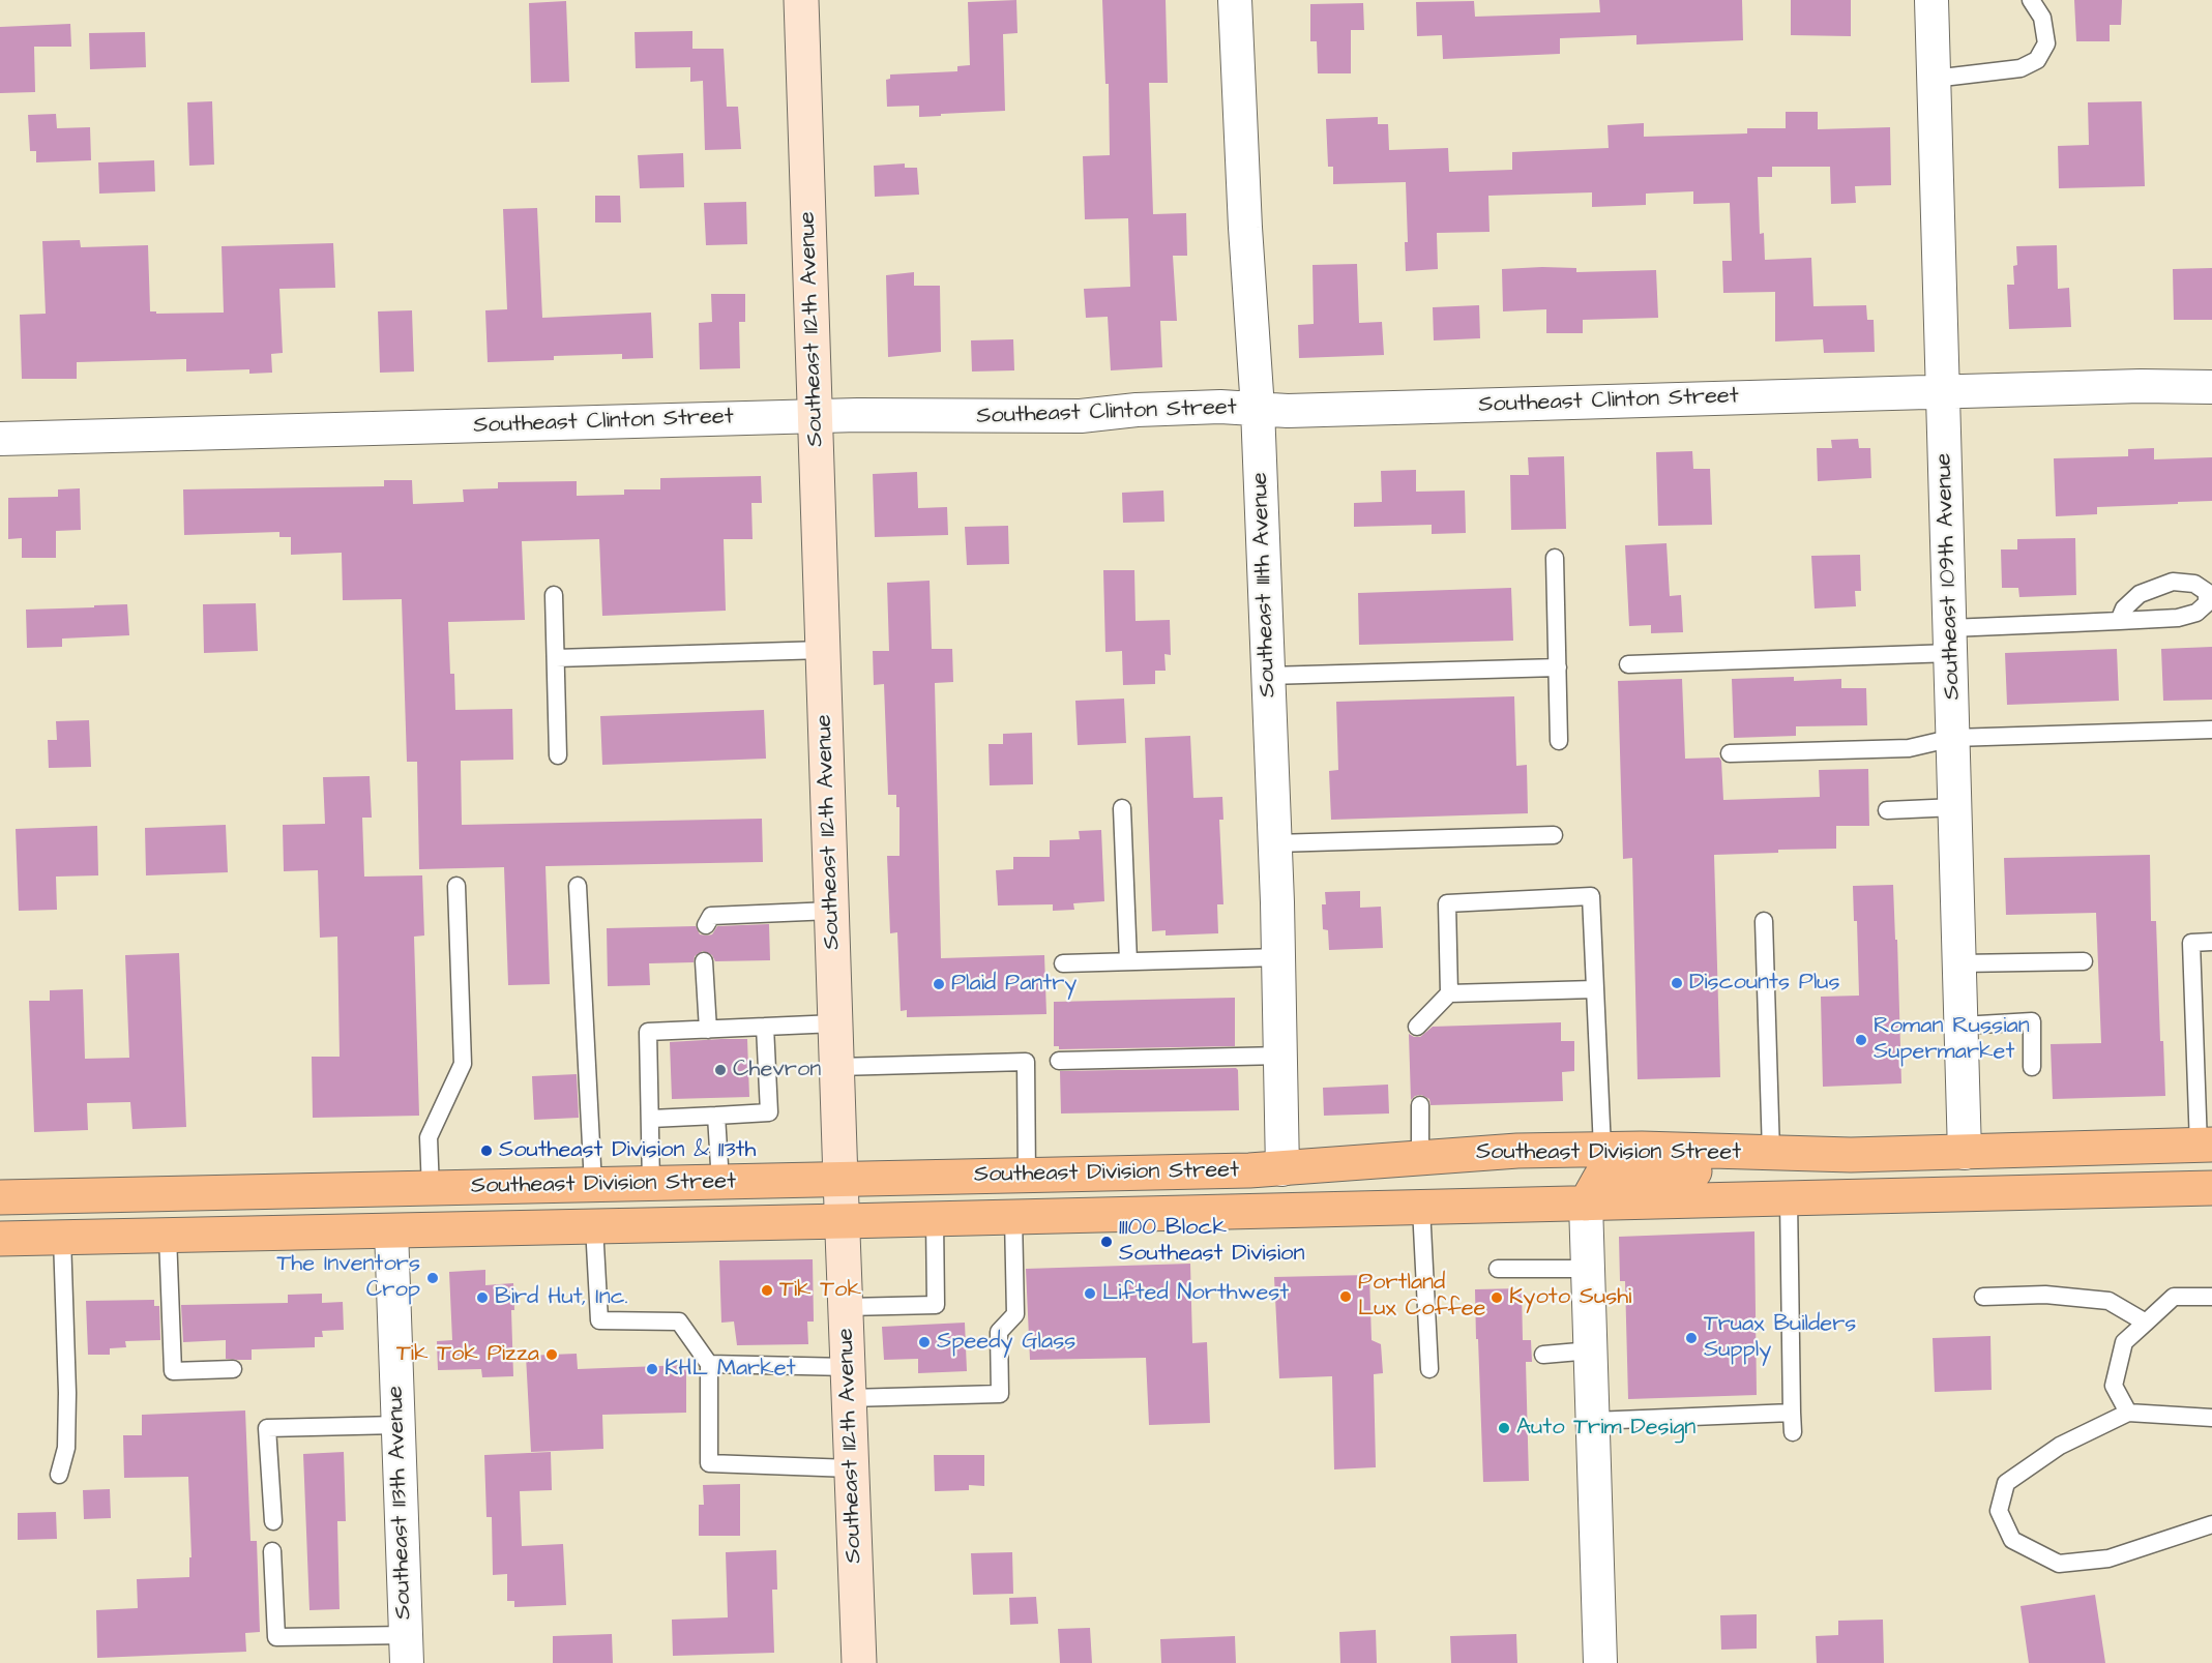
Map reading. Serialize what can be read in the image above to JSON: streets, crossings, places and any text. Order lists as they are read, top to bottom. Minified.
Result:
{"streets":{"main road":["Southeast 112th Avenue","Southeast Division Street"],"street":["Southeast Clinton Street","Southeast 109th Avenue","Southeast 111th Avenue","Southeast 113th Avenue"]},"crossings":[["Southeast 112th Avenue","Southeast Clinton Street"],["Southeast 112th Avenue","Southeast Division Street"],["Southeast Clinton Street","Southeast 109th Avenue"],["Southeast Clinton Street","Southeast 111th Avenue"],["Southeast 109th Avenue","Southeast Division Street"],["Southeast 111th Avenue","Southeast Division Street"],["Southeast Division Street","Southeast 113th Avenue"]],"places":["Discounts Plus","Plaid Pantry","Roman Russian Supermarket","Chevron","Southeast Division & 113th","11100 Block Southeast Division","The Inventors Crop","Tik Tok","Lifted Northwest","Portland Lux Coffee","Bird Hut, Inc.","Kyoto Sushi","Truax Builders Supply","Speedy Glass","Tik Tok Pizza","KHL Market","Auto Trim Design"]}
